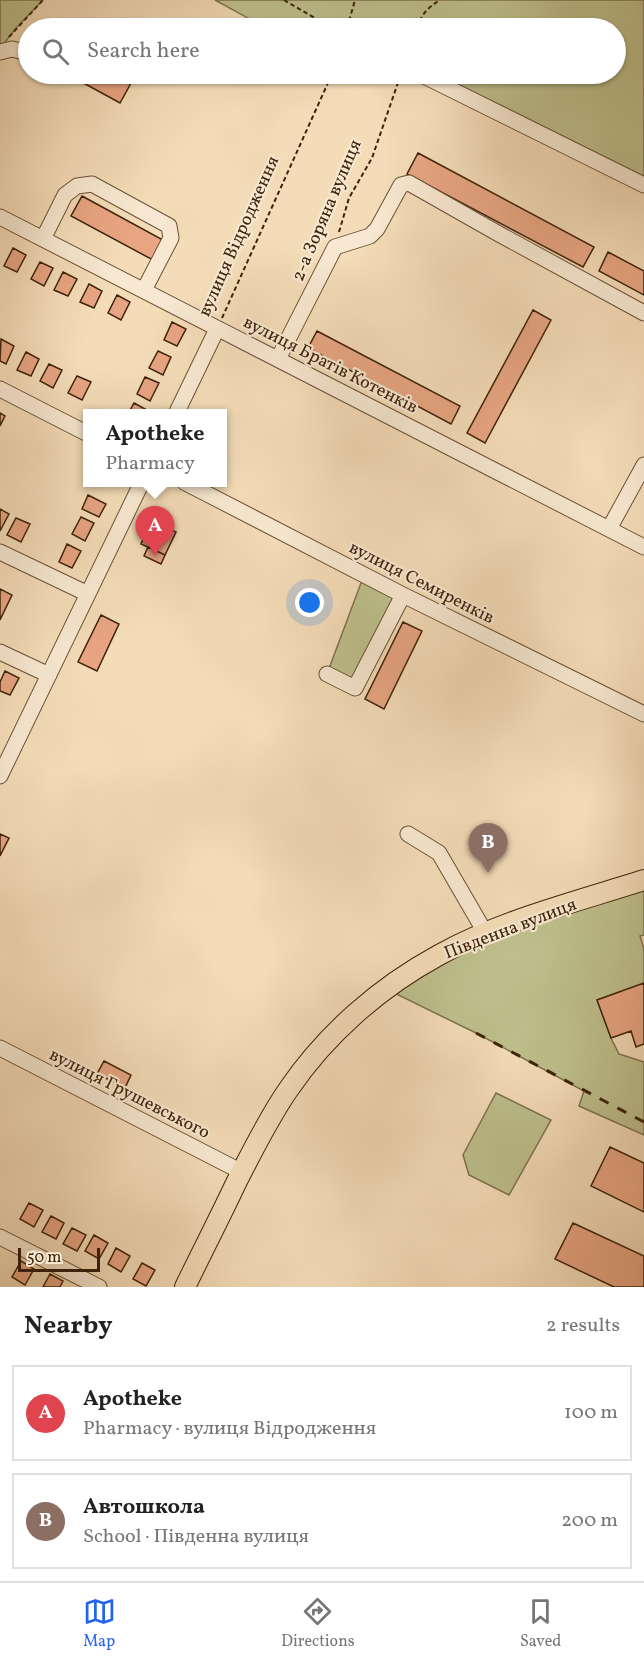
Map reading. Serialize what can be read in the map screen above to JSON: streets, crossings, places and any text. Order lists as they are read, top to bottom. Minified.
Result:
{"streets":{"main road":["Південна вулиця"],"street":["2-а Зоряна вулиця","вулиця Відродження","вулиця Братів Котенків","вулиця Семиренків","вулиця Грушевського"]},"crossings":[["2-а Зоряна вулиця","вулиця Братів Котенків"],["вулиця Відродження","вулиця Братів Котенків"],["Південна вулиця","вулиця Грушевського"]],"scale_bar":"50 m","page":{"search":"Search here","popup":["Apotheke","Pharmacy"],"pins":["A","B"],"scale":"50 m","heading":["Nearby","2 results"],"list":[{"mark":"A","name":"Apotheke","note":"Pharmacy · вулиця Відродження","value":"100 m"},{"mark":"B","name":"Автошкола","note":"School · Південна вулиця","value":"200 m"}],"nav":["Map","Directions","Saved"]}}
